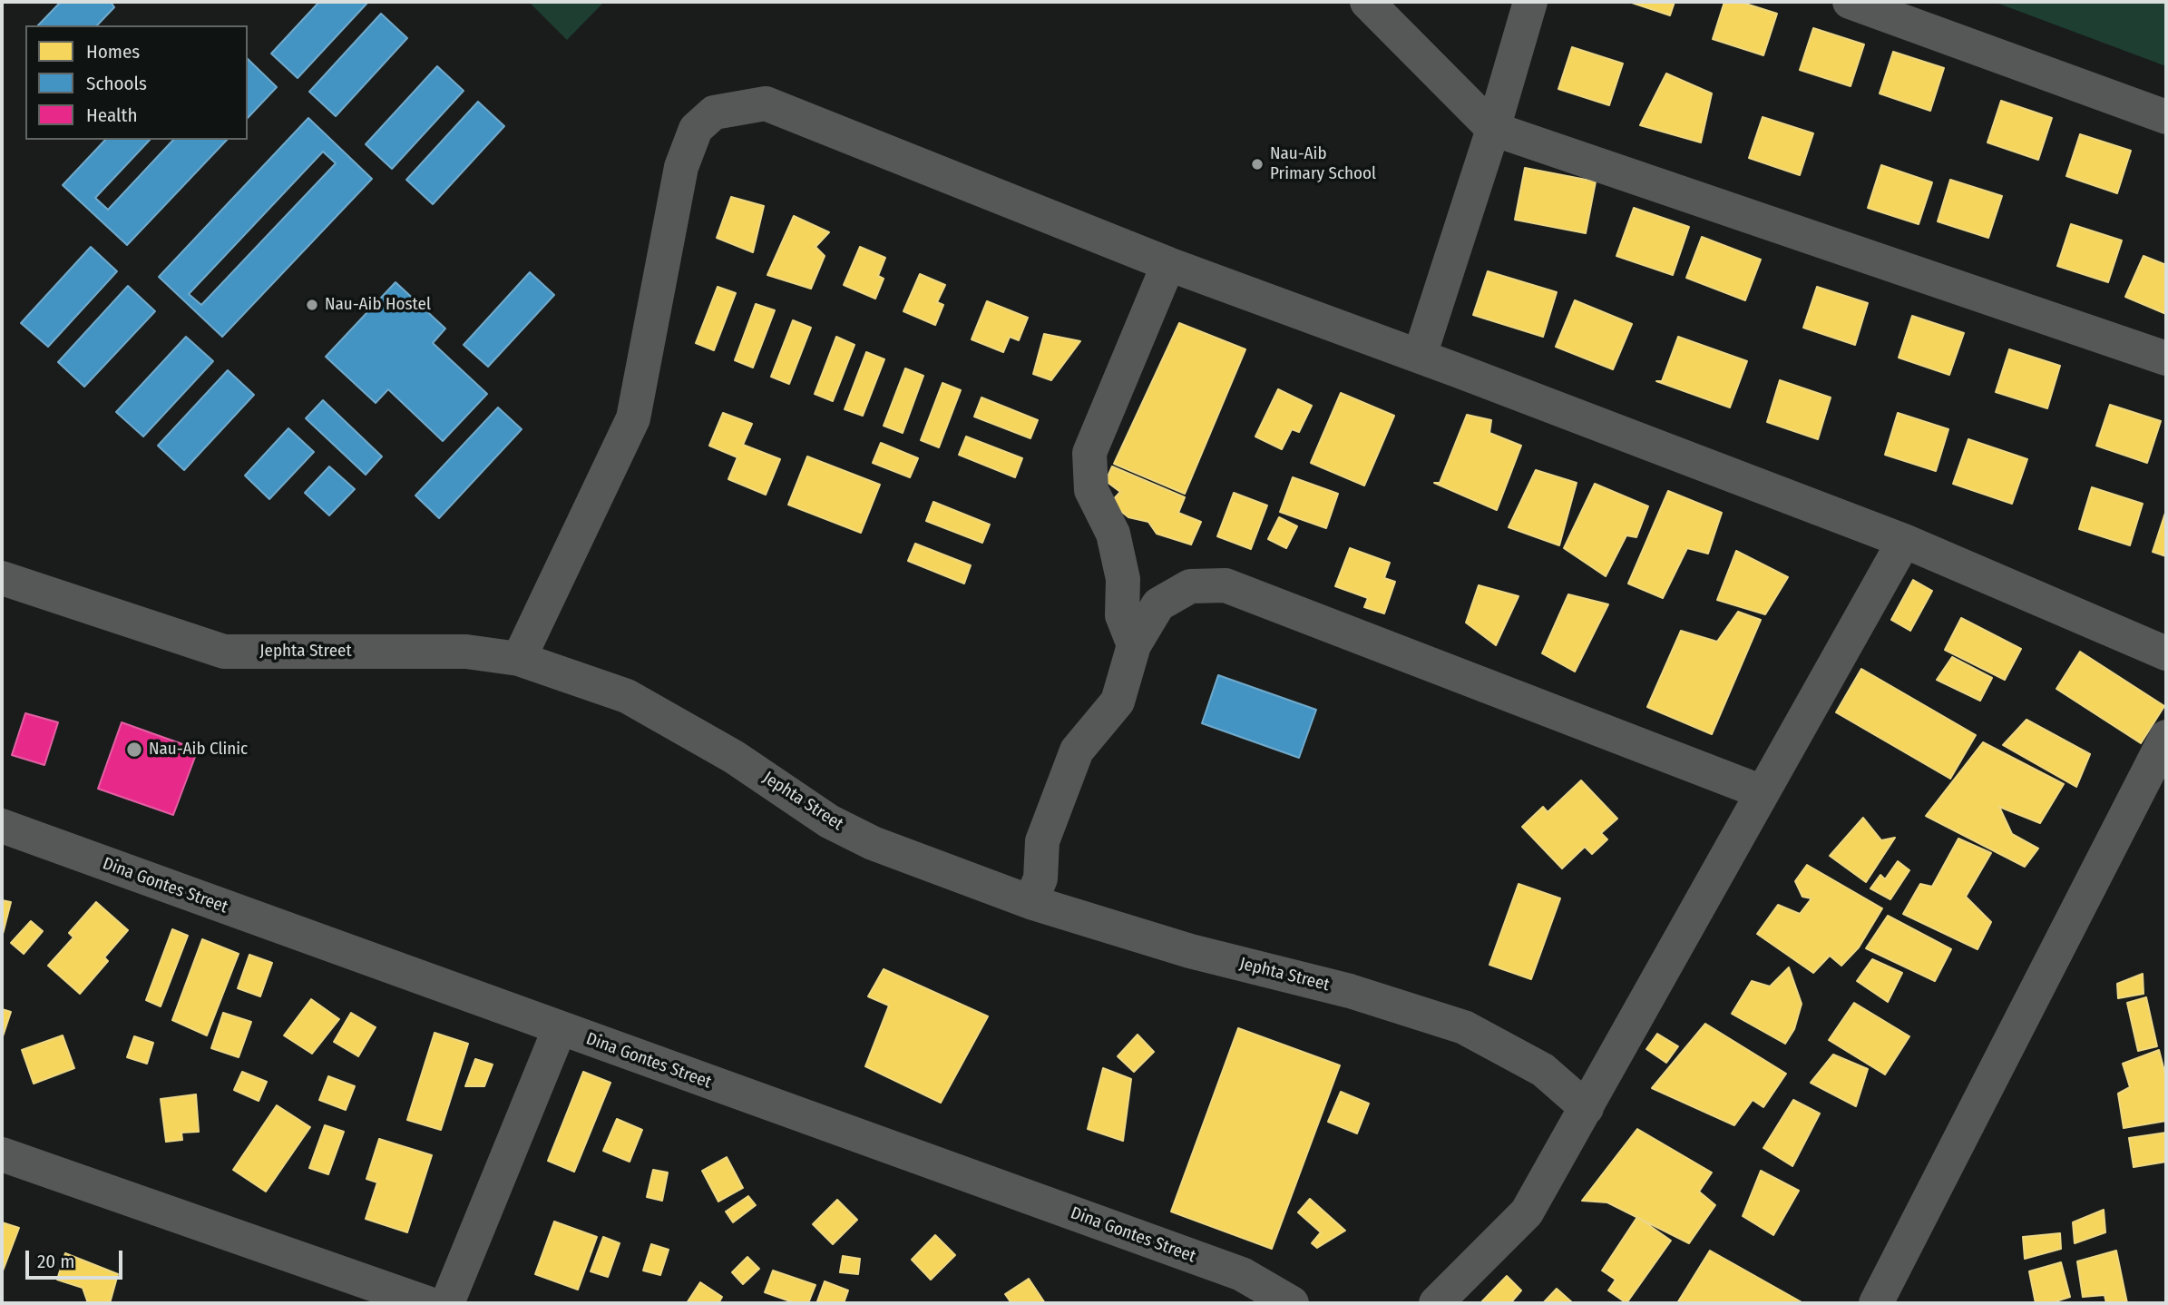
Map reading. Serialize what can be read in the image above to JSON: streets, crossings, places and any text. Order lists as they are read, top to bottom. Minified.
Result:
{"streets":{"street":["Jephta Street","Dina Gontes Street"]},"places":["Nau-Aib Primary School","Nau-Aib Hostel","Nau-Aib Clinic"],"legend":["Homes","Schools","Health"],"scale_bar":"20 m"}
